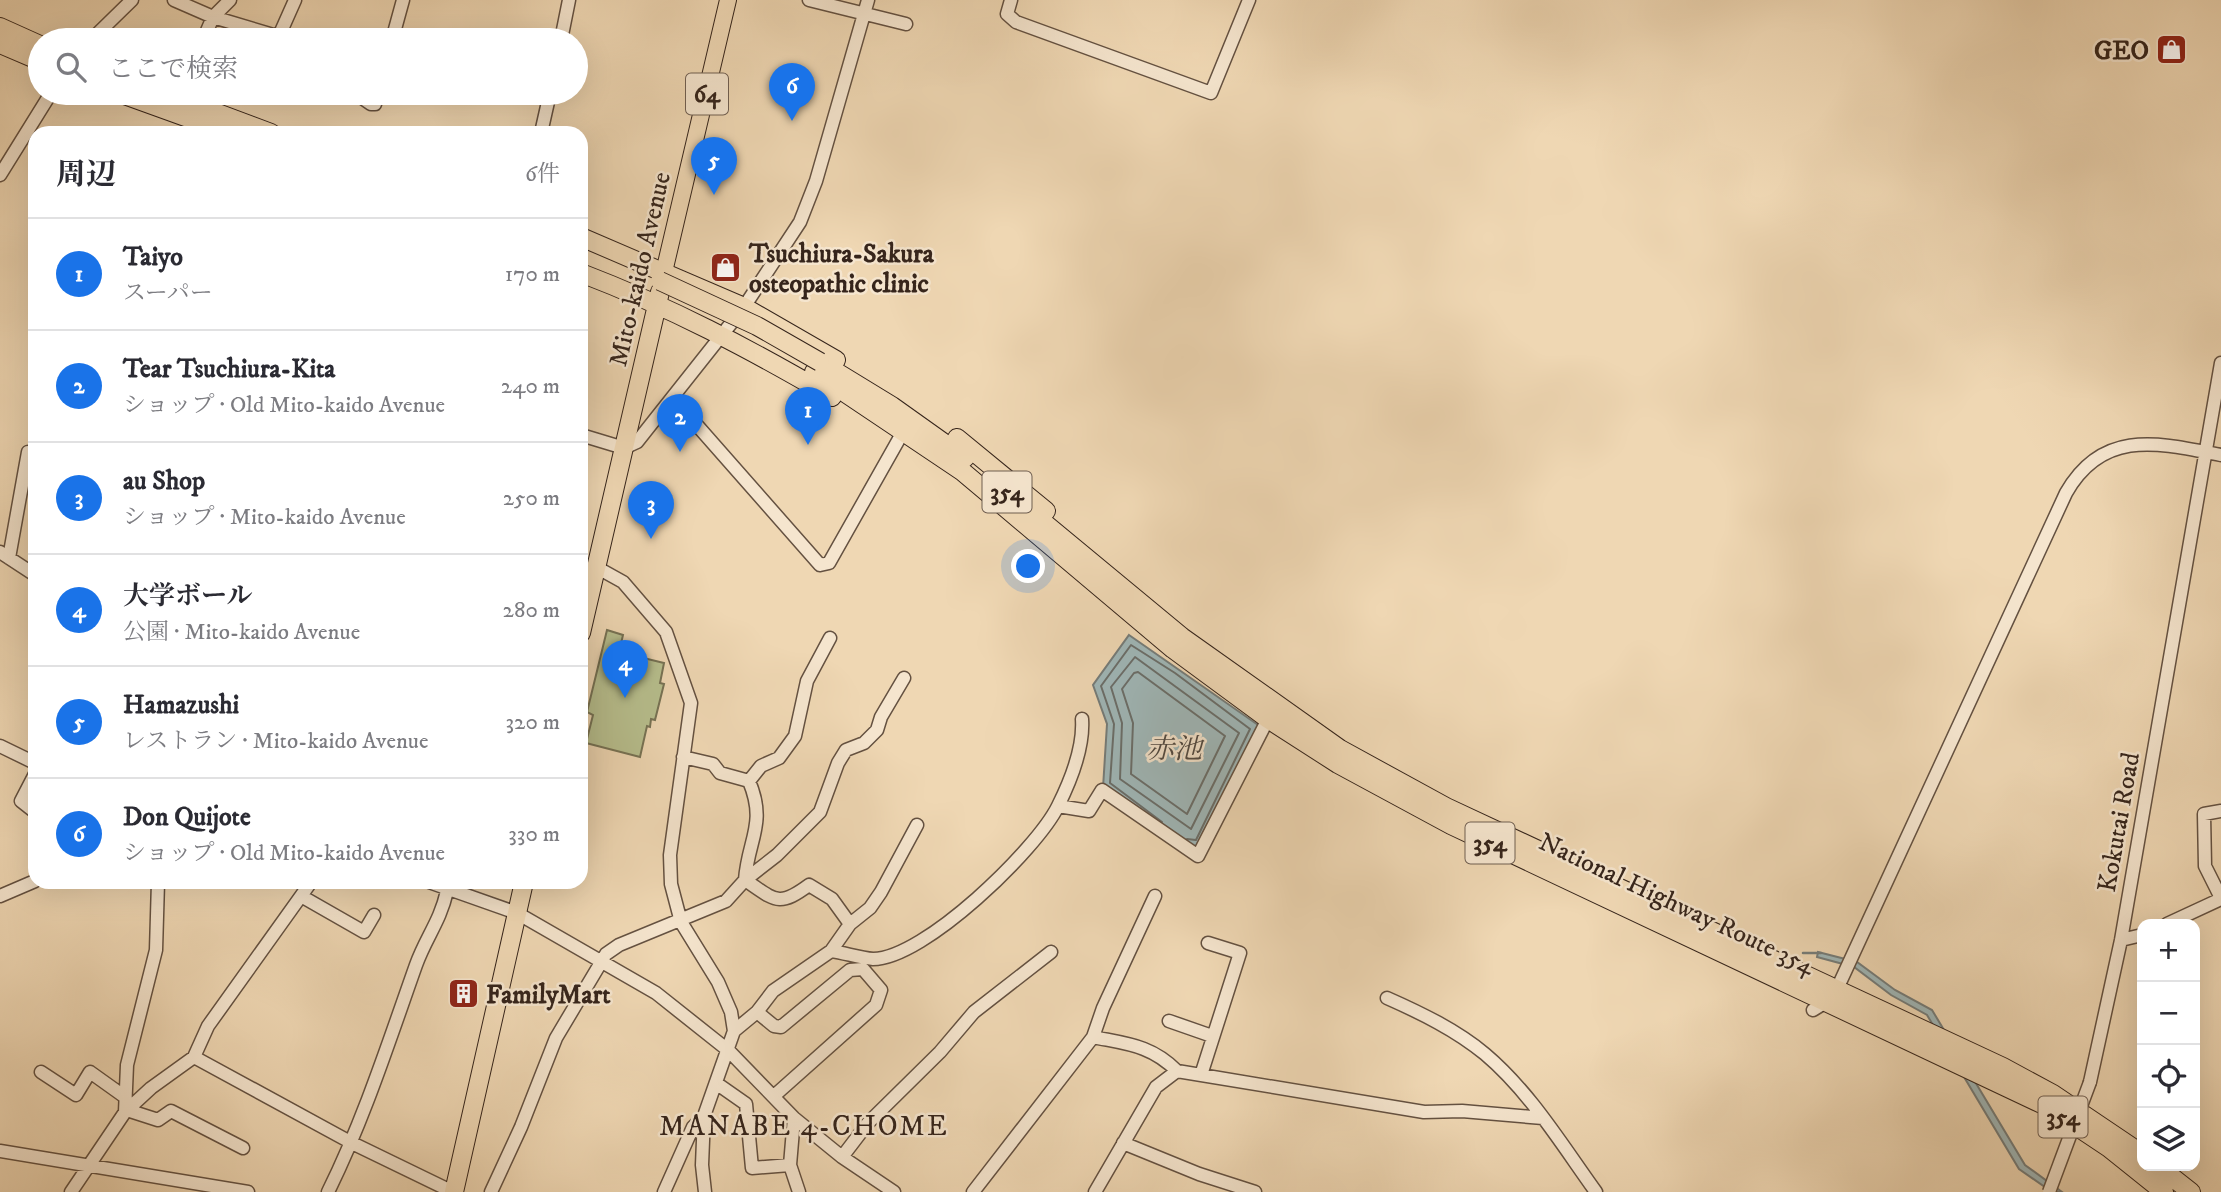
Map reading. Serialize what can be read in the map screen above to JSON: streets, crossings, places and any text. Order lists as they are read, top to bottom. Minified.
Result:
{"streets":{"highway":["Mito-kaido Avenue","354","National Highway Route 354"],"main road":["64"],"street":["Kokutai Road"]},"crossings":[["Mito-kaido Avenue","National Highway Route 354"]],"districts":["MANABE 4-CHOME"],"water":["赤池"],"places":{"shop":["GEO","Tsuchiura-Sakura osteopathic clinic"],"building":["FamilyMart"]},"page":{"search":"ここで検索","pins":["6","5","1","2","3","4"],"heading":["周辺","6件"],"list":[{"mark":"1","name":"Taiyo","note":"スーパー","value":"170 m"},{"mark":"2","name":"Tear Tsuchiura-Kita","note":"ショップ · Old Mito-kaido Avenue","value":"240 m"},{"mark":"3","name":"au Shop","note":"ショップ · Mito-kaido Avenue","value":"250 m"},{"mark":"4","name":"大学ボール","note":"公園 · Mito-kaido Avenue","value":"280 m"},{"mark":"5","name":"Hamazushi","note":"レストラン · Mito-kaido Avenue","value":"320 m"},{"mark":"6","name":"Don Quijote","note":"ショップ · Old Mito-kaido Avenue","value":"330 m"}],"map_buttons":["+","−"]}}
